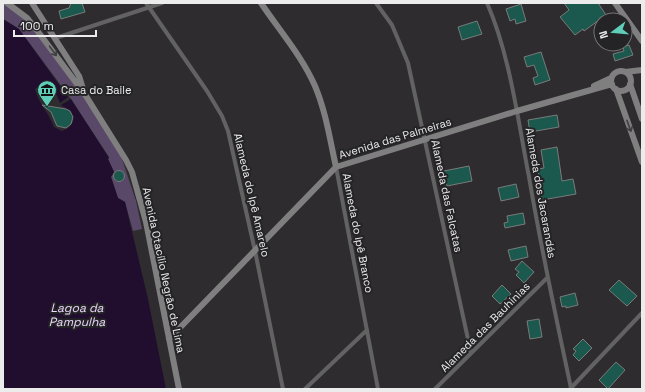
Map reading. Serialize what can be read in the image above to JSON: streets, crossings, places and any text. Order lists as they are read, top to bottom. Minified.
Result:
{"streets":{"street":["Avenida das Palmeiras","Alameda dos Jacarandás","Alameda do Ipê Amarelo","Alameda das Falcatas","Alameda do Ipê Branco","Avenida Otacílio Negrão de Lima","Alameda das Bauhinias"]},"crossings":[["Avenida das Palmeiras","Alameda dos Jacarandás"],["Avenida das Palmeiras","Alameda do Ipê Amarelo"],["Avenida das Palmeiras","Alameda das Falcatas"],["Avenida das Palmeiras","Alameda do Ipê Branco"],["Avenida das Palmeiras","Avenida Otacílio Negrão de Lima"],["Alameda dos Jacarandás","Alameda das Bauhinias"],["Alameda das Falcatas","Alameda das Bauhinias"]],"water":["Lagoa da Pampulha"],"places":{"museum":["Casa do Baile"]},"scale_bar":"100 m","north":"left"}
